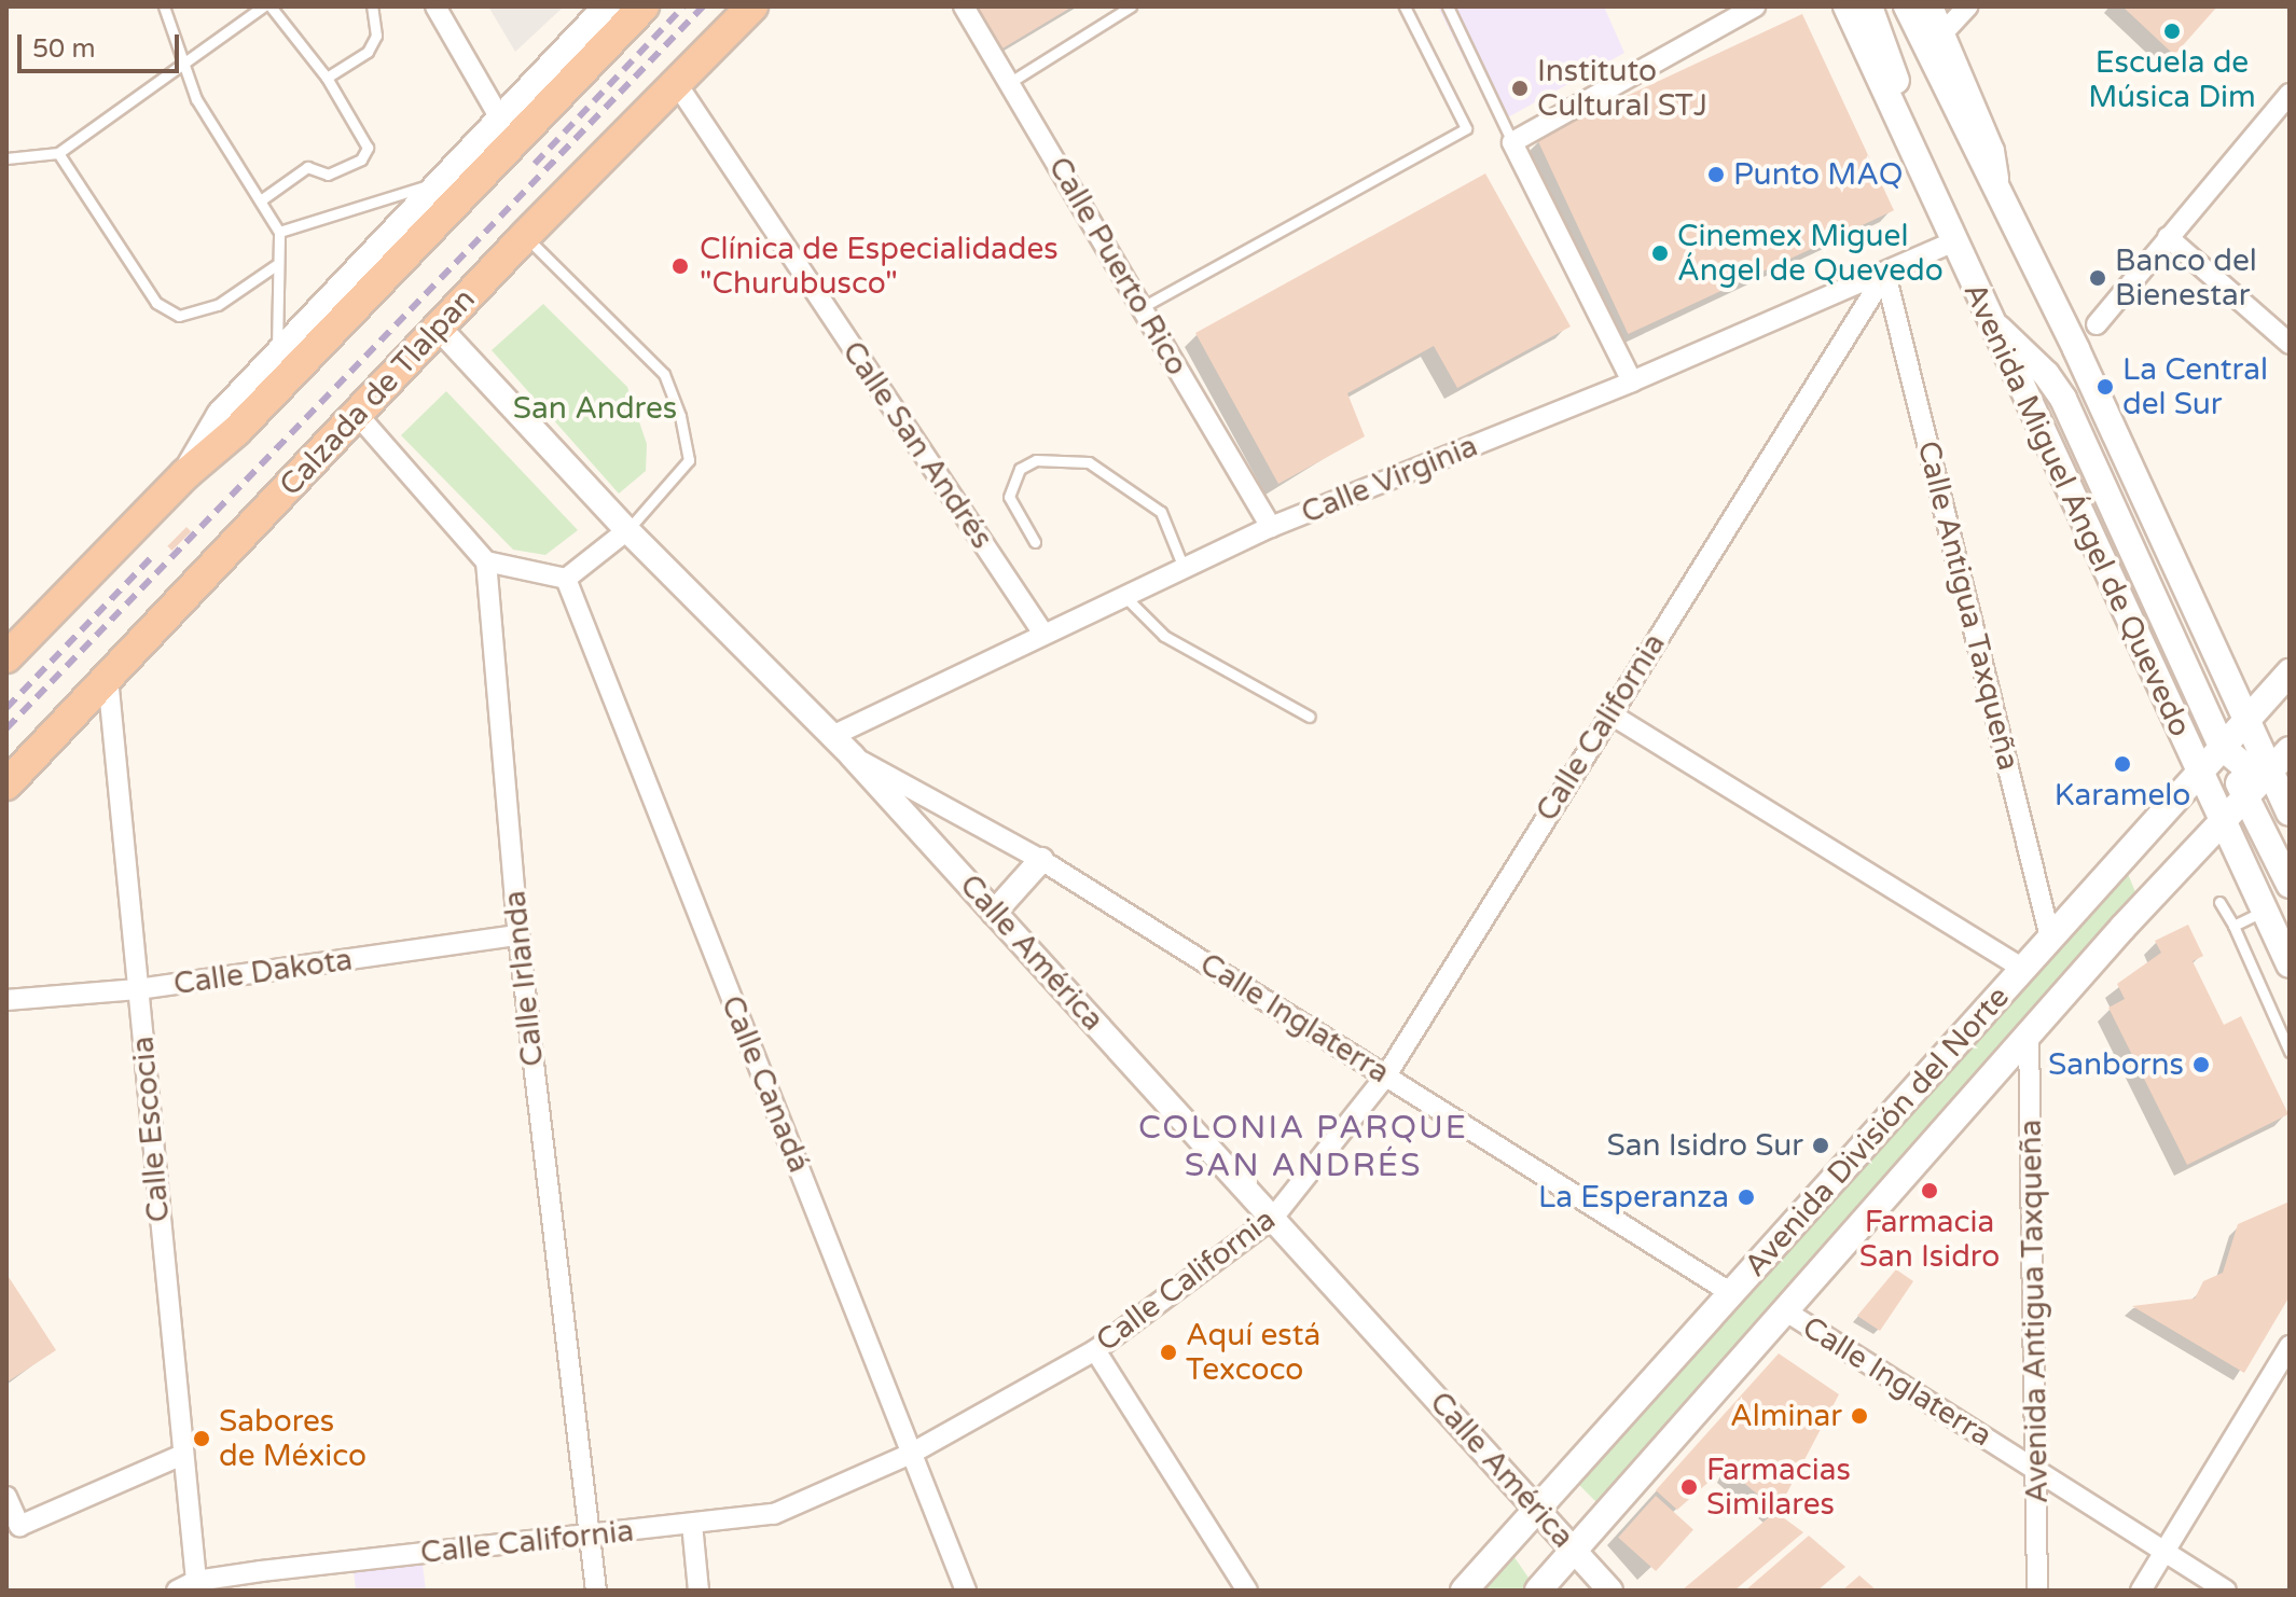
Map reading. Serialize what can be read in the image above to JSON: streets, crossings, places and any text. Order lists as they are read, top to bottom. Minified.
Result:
{"streets":{"highway":["Calzada de Tlalpan"],"main road":["Avenida Miguel Ángel de Quevedo","Avenida División del Norte"],"street":["Calle Puerto Rico","Calle San Andrés","Calle Virginia","Calle Antigua Taxqueña","Calle California","Calle América","Calle Dakota","Calle Irlanda","Calle Inglaterra","Calle Canadá","Calle Escocia","Avenida Antigua Taxqueña"]},"crossings":[["Calle Puerto Rico","Calle Virginia"],["Calzada de Tlalpan","Calle San Andrés"],["Calzada de Tlalpan","Calle América"],["Calzada de Tlalpan","Calle Escocia"],["Calle San Andrés","Calle Virginia"],["Calle Virginia","Avenida Miguel Ángel de Quevedo"],["Calle Virginia","Calle Antigua Taxqueña"],["Calle Virginia","Calle California"],["Calle Virginia","Calle América"],["Avenida Miguel Ángel de Quevedo","Avenida División del Norte"],["Calle Antigua Taxqueña","Calle California"],["Calle Antigua Taxqueña","Avenida División del Norte"],["Calle California","Calle América"],["Calle California","Calle Irlanda"],["Calle California","Calle Inglaterra"],["Calle California","Calle Canadá"],["Calle California","Calle Escocia"],["Calle América","Calle Inglaterra"],["Calle América","Avenida División del Norte"],["Calle Dakota","Calle Irlanda"],["Calle Dakota","Calle Escocia"],["Calle Inglaterra","Avenida División del Norte"],["Calle Inglaterra","Avenida Antigua Taxqueña"],["Avenida División del Norte","Avenida Antigua Taxqueña"]],"districts":["COLONIA PARQUE SAN ANDRÉS"],"parks":["San Andres"],"places":["Escuela de Música Dim","Instituto Cultural STJ","Punto MAQ","Cinemex Miguel Ángel de Quevedo","Clínica de Especialidades \"Churubusco\"","Banco del Bienestar","La Central del Sur","Karamelo","Sanborns","San Isidro Sur","Farmacia San Isidro","La Esperanza","Aquí está Texcoco","Alminar","Sabores de México","Farmacias Similares"],"scale_bar":"50 m"}
